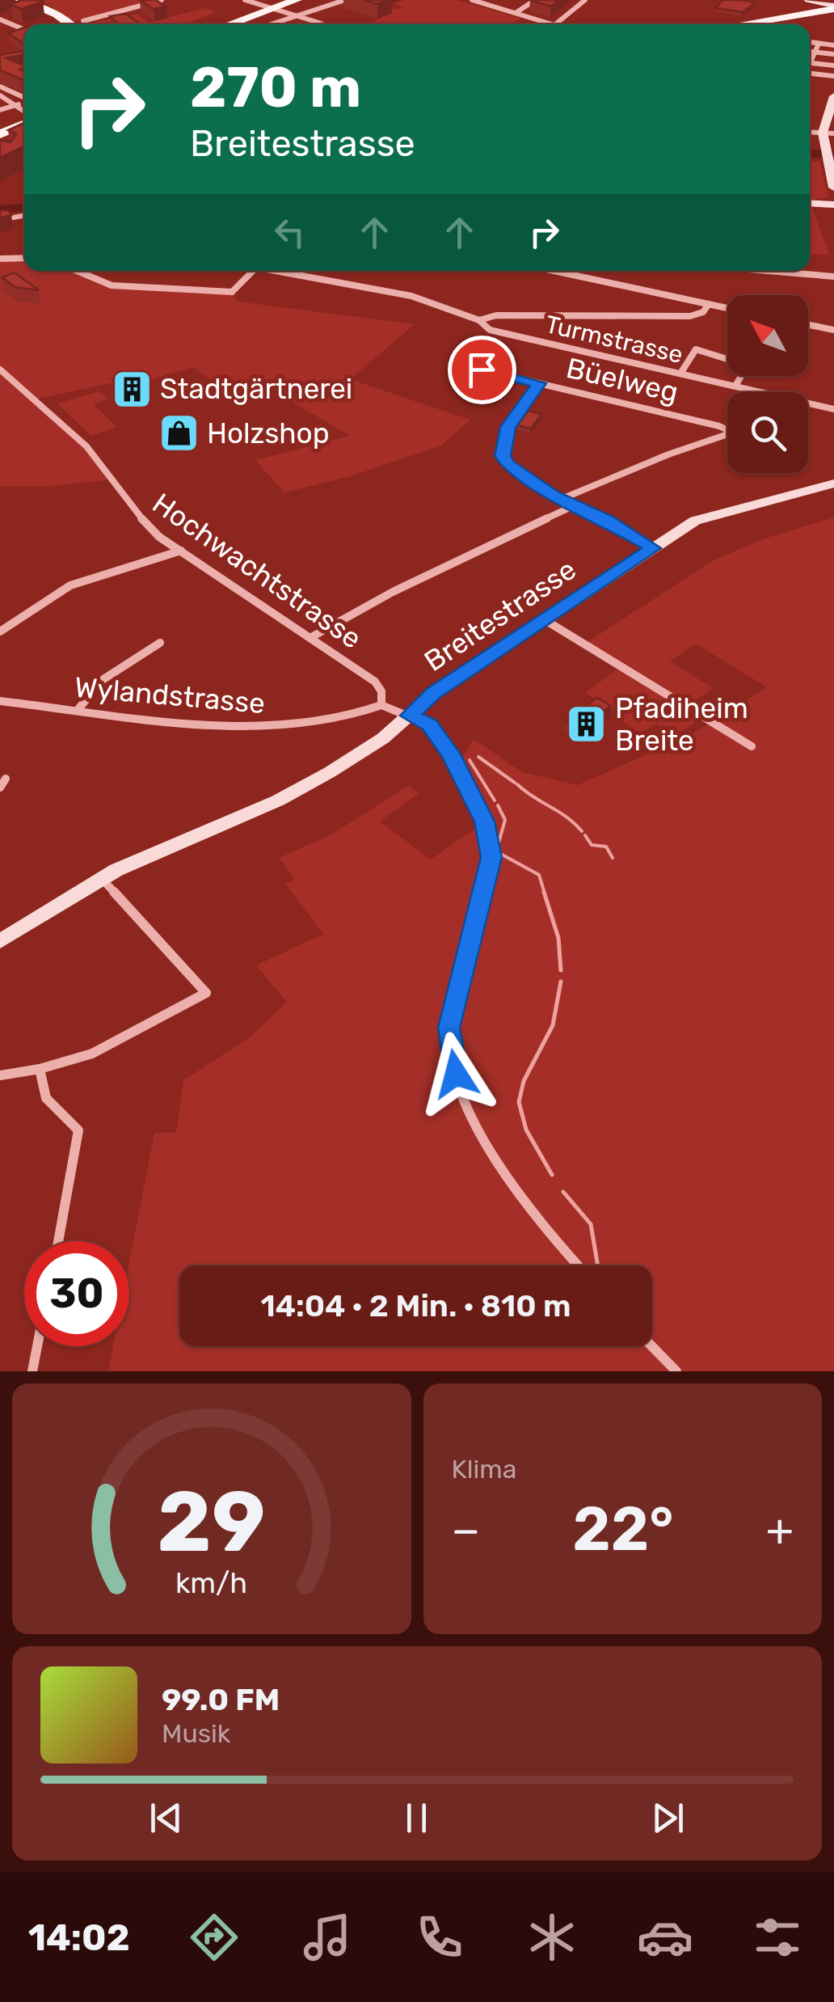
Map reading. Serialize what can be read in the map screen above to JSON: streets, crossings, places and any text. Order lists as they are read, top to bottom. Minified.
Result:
{"streets":{"main road":["Breitestrasse"],"street":["Turmstrasse","Büelweg","Hochwachtstrasse","Wylandstrasse"]},"crossings":[["Hochwachtstrasse","Wylandstrasse"]],"places":{"building":["Stadtgärtnerei","Pfadiheim Breite"],"shop":["Holzshop"]},"north":"top left","page":{"turn":["270 m","Breitestrasse"],"limit":"30","trip":"14:04 · 2 Min. · 810 m","tile":"Klima","heat":["−","22°","+"],"song":["99.0 FM","Musik"],"tabs":"14:02","gauge":["29","km/h"]}}
